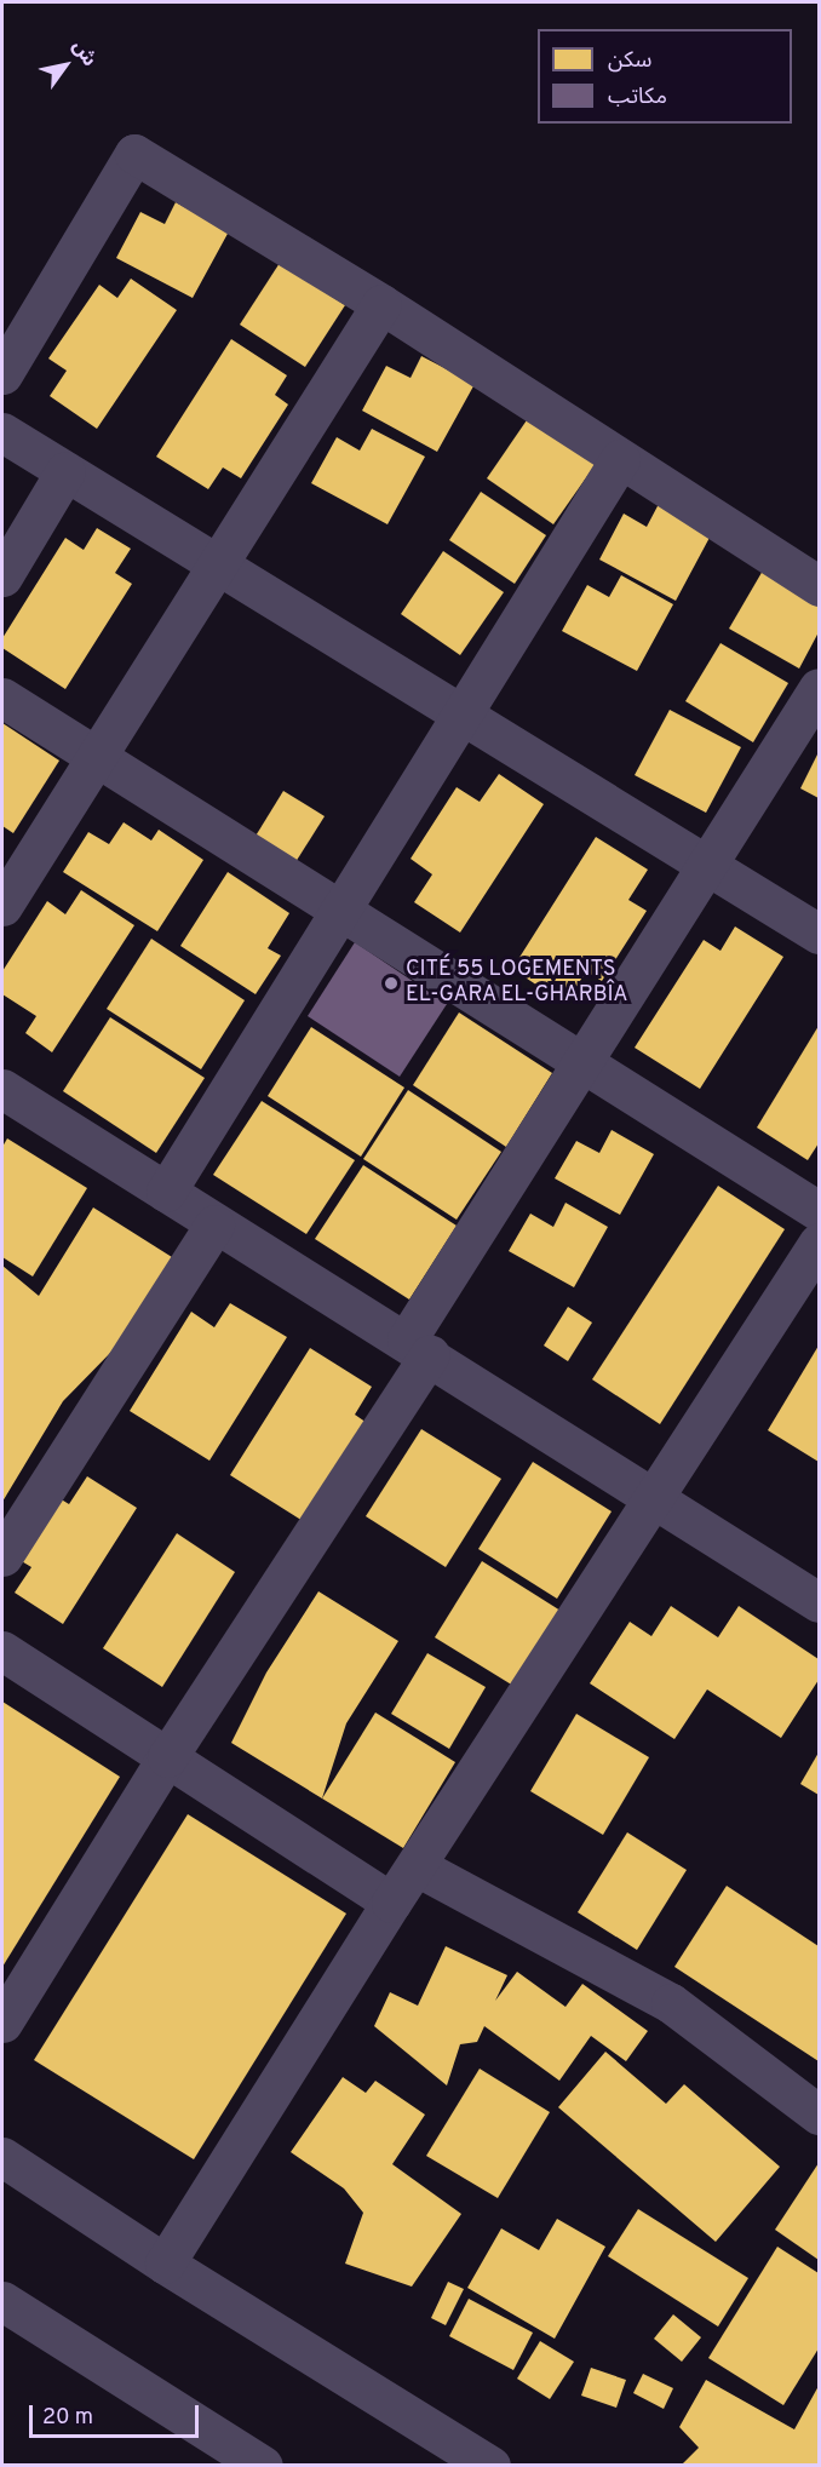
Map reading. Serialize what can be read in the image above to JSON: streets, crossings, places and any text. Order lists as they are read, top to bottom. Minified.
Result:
{"places":["CITÉ 55 LOGEMENTS EL-GARA EL-GHARBÎA"],"legend":["سكن","مكاتب"],"scale_bar":"20 m","north":"top right"}
